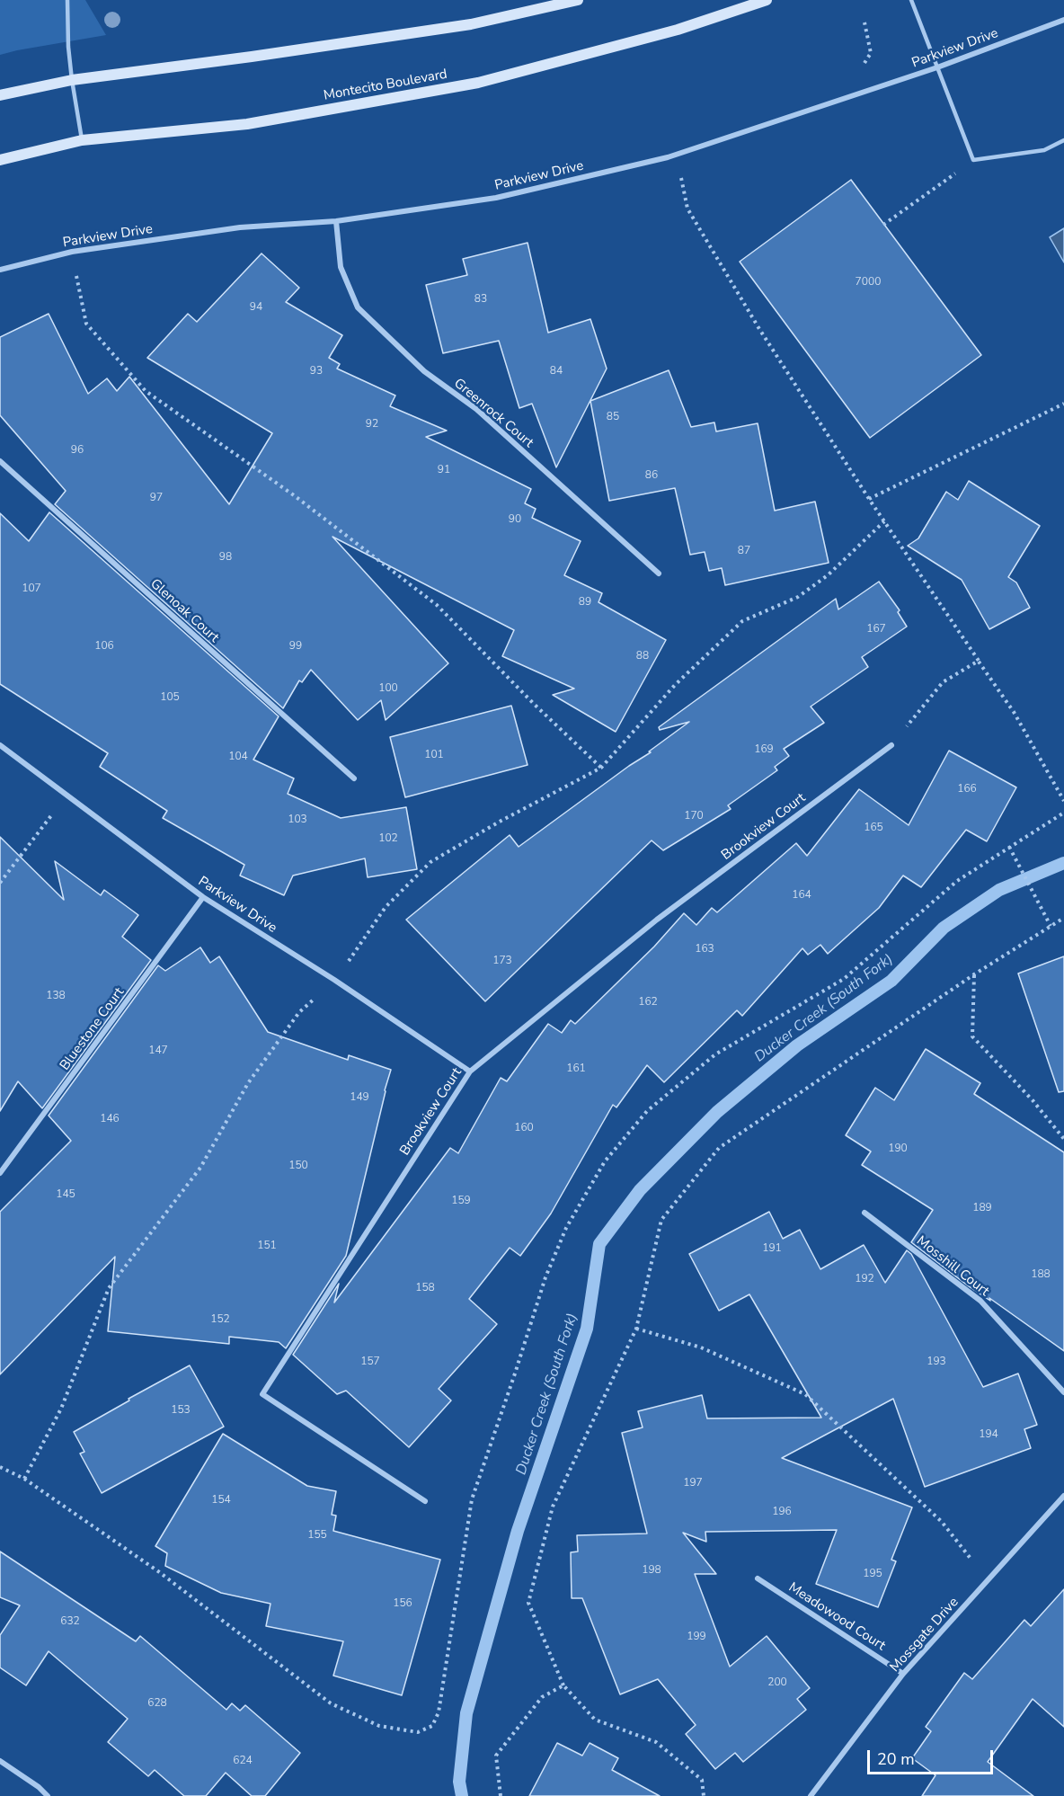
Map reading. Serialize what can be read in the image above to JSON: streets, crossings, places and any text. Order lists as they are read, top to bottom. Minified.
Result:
{"streets":{"main road":["Montecito Boulevard"],"street":["Parkview Drive","Greenrock Court","Glenoak Court","Brookview Court","Bluestone Court","Mosshill Court","Meadowood Court","Mossgate Drive"]},"crossings":[["Parkview Drive","Greenrock Court"],["Parkview Drive","Brookview Court"],["Parkview Drive","Bluestone Court"],["Meadowood Court","Mossgate Drive"]],"water":["Ducker Creek (South Fork)"],"house_numbers":["7000","83","94","93","84","85","92","96","91","86","97","90","87","98","107","89","167","106","99","88","100","105","169","101","104","166","170","103","165","102","164","163","173","138","162","147","161","149","146","160","190","150","145","159","189","151","191","188","192","158","152","157","193","153","194","197","154","196","155","198","195","156","632","199","200","628","624"],"scale_bar":"20 m"}
